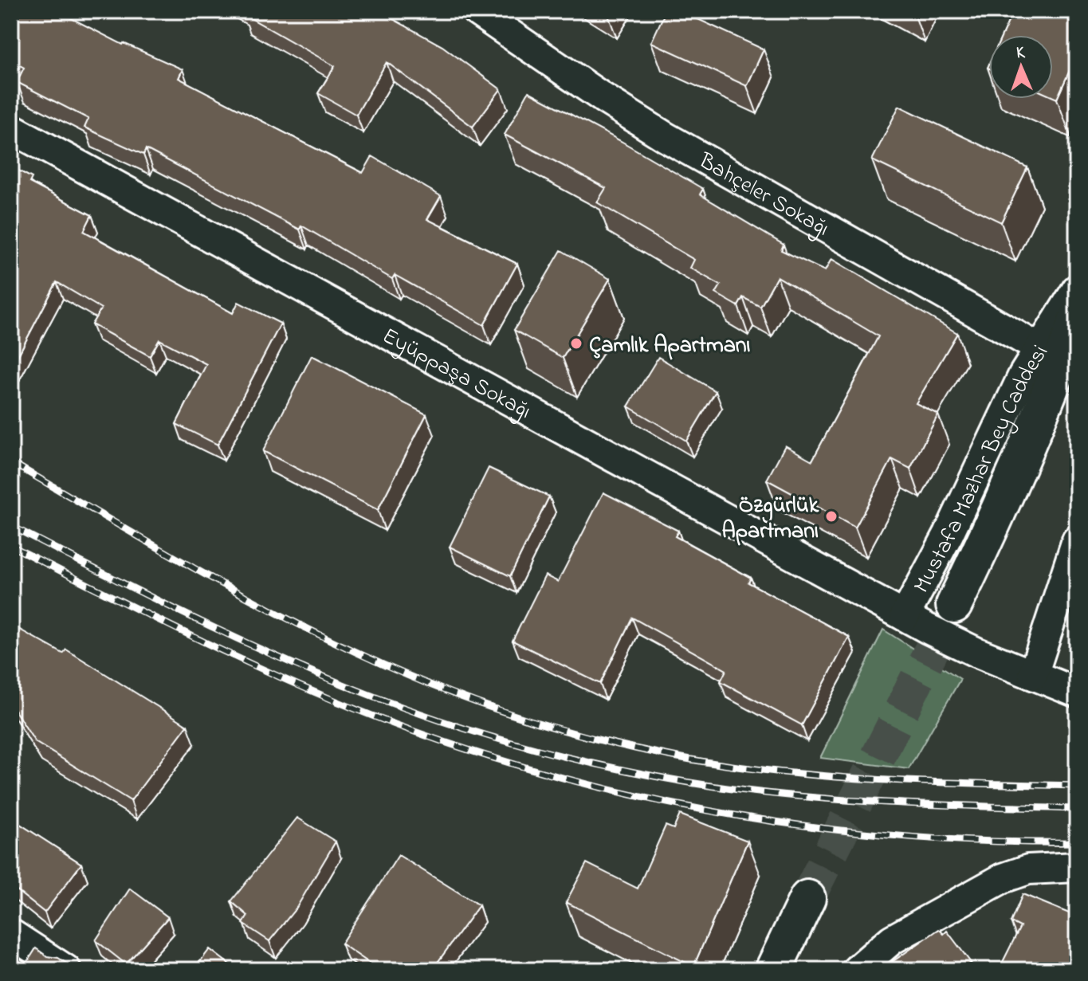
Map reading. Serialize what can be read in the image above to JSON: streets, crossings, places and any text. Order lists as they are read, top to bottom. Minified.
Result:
{"streets":{"main road":["Mustafa Mazhar Bey Caddesi"],"street":["Bahçeler Sokağı","Eyüppaşa Sokağı"]},"crossings":[["Bahçeler Sokağı","Mustafa Mazhar Bey Caddesi"],["Eyüppaşa Sokağı","Mustafa Mazhar Bey Caddesi"]],"places":["Çamlık Apartmanı","Özgürlük Apartmanı"],"north":"top"}
